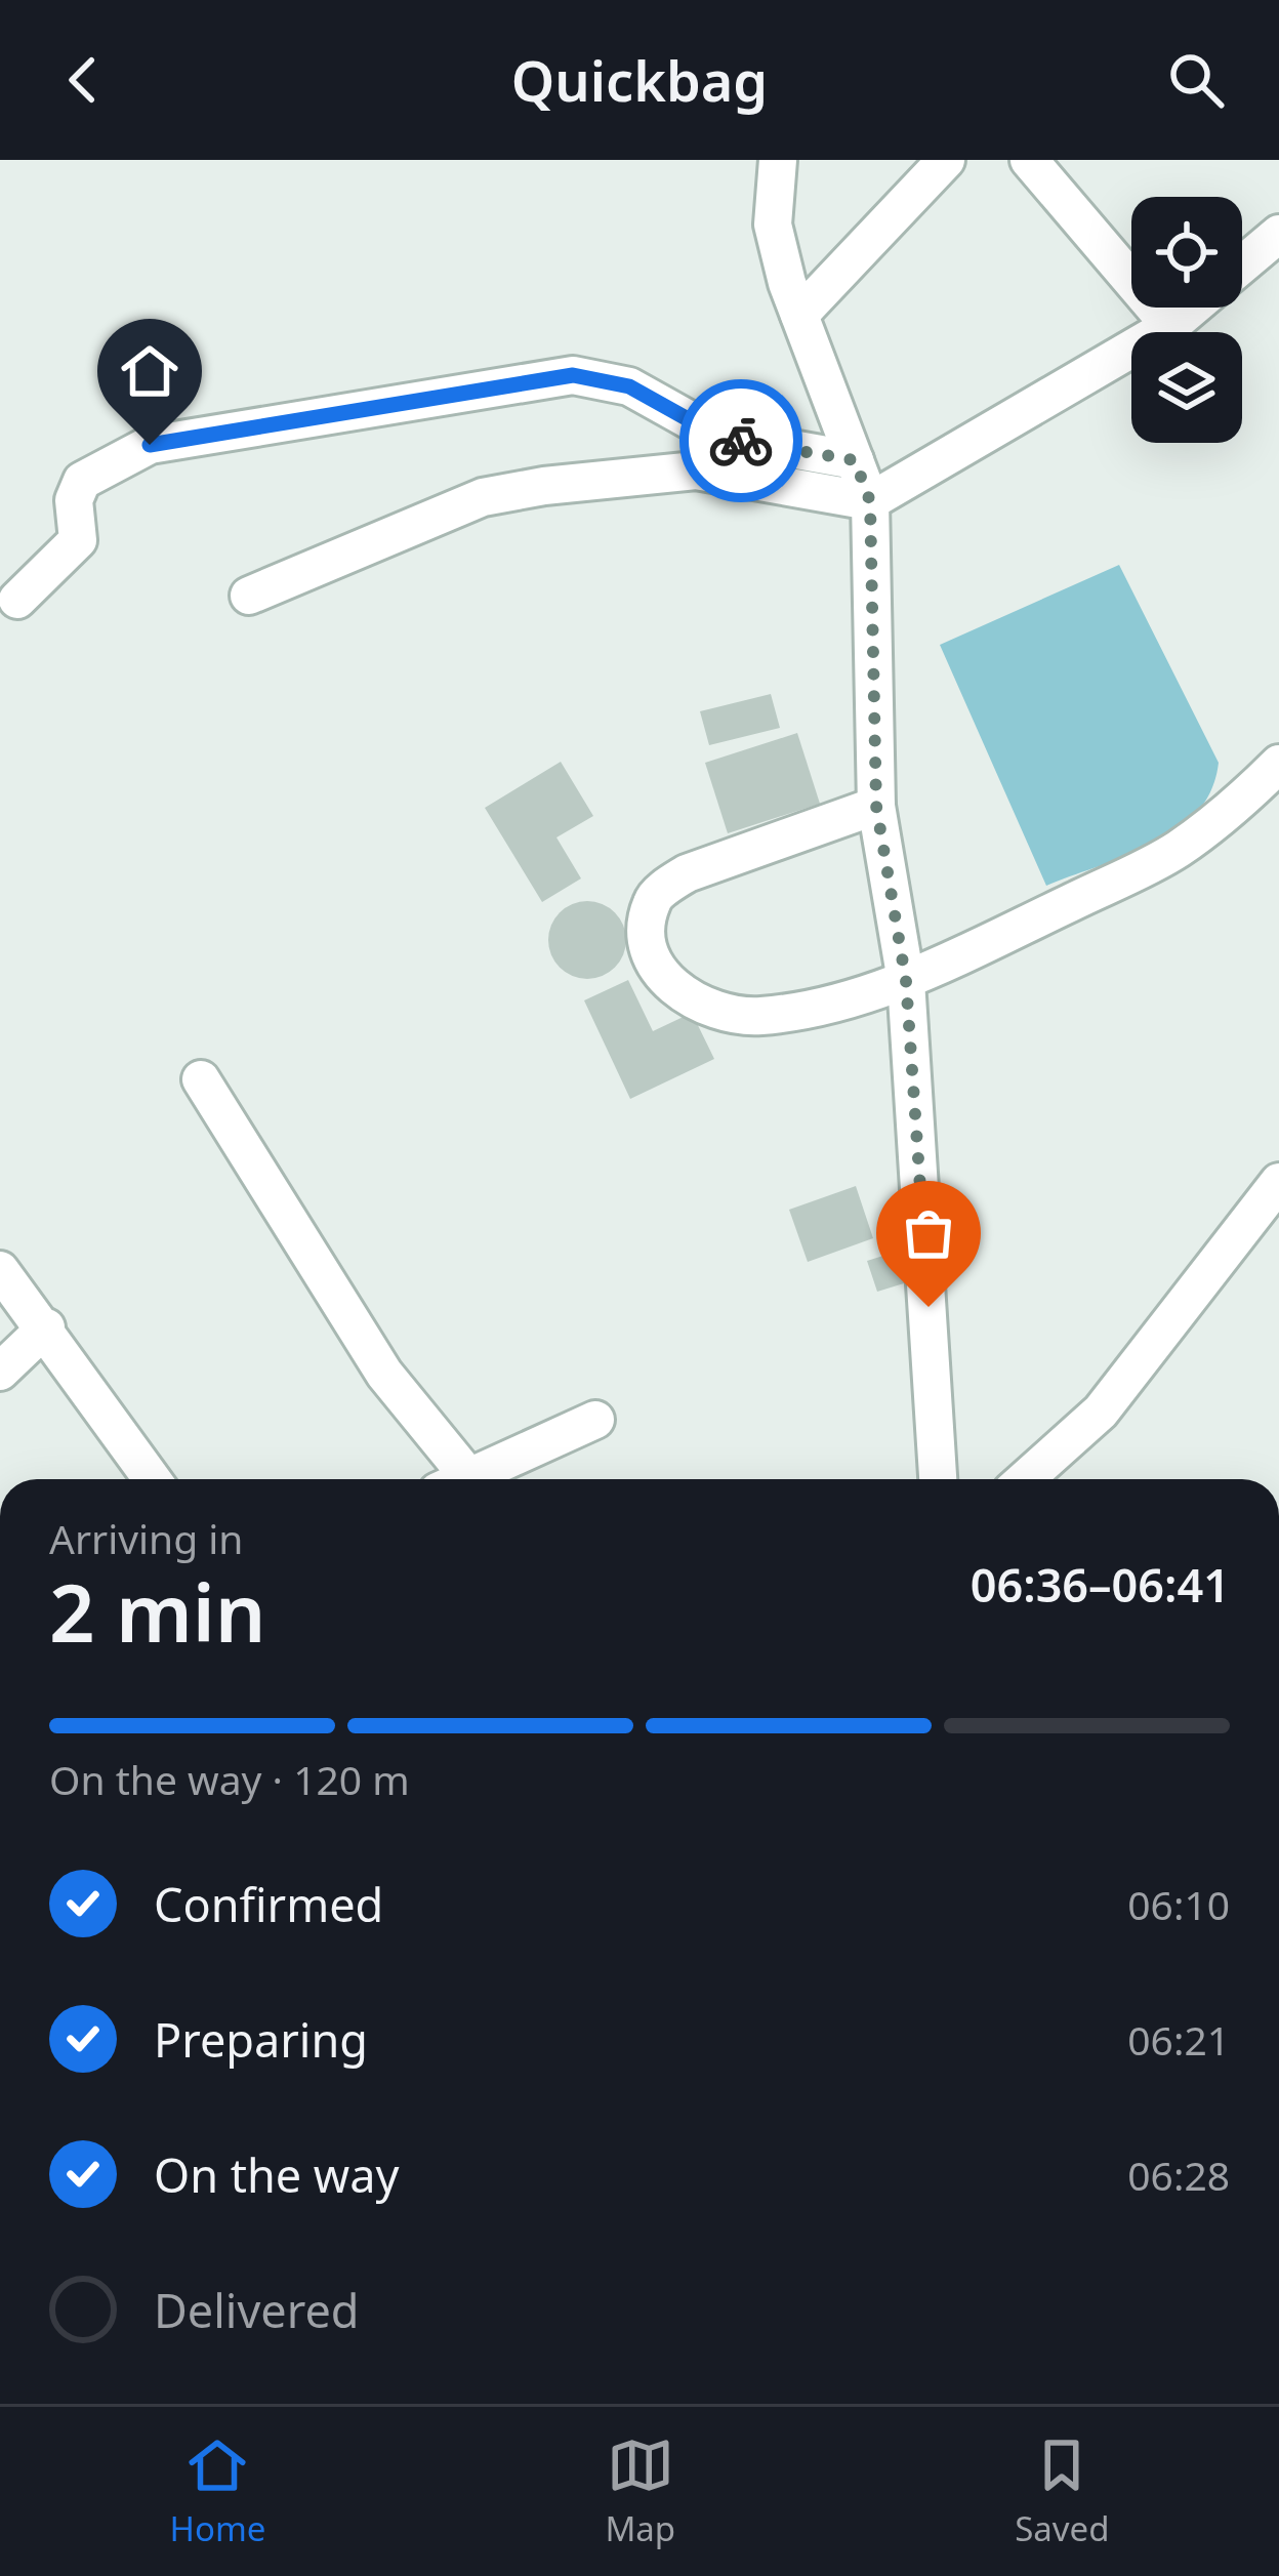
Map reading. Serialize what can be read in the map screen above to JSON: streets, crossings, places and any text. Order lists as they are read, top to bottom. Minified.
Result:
{"page":{"header":"Quickbag","heading":["2 min","Arriving in","06:36–06:41"],"bar":"On the way · 120 m","list":[["Confirmed","06:10"],["Preparing","06:21"],["On the way","06:28"],"Delivered"],"tabs":["Home","Map","Saved"]}}
